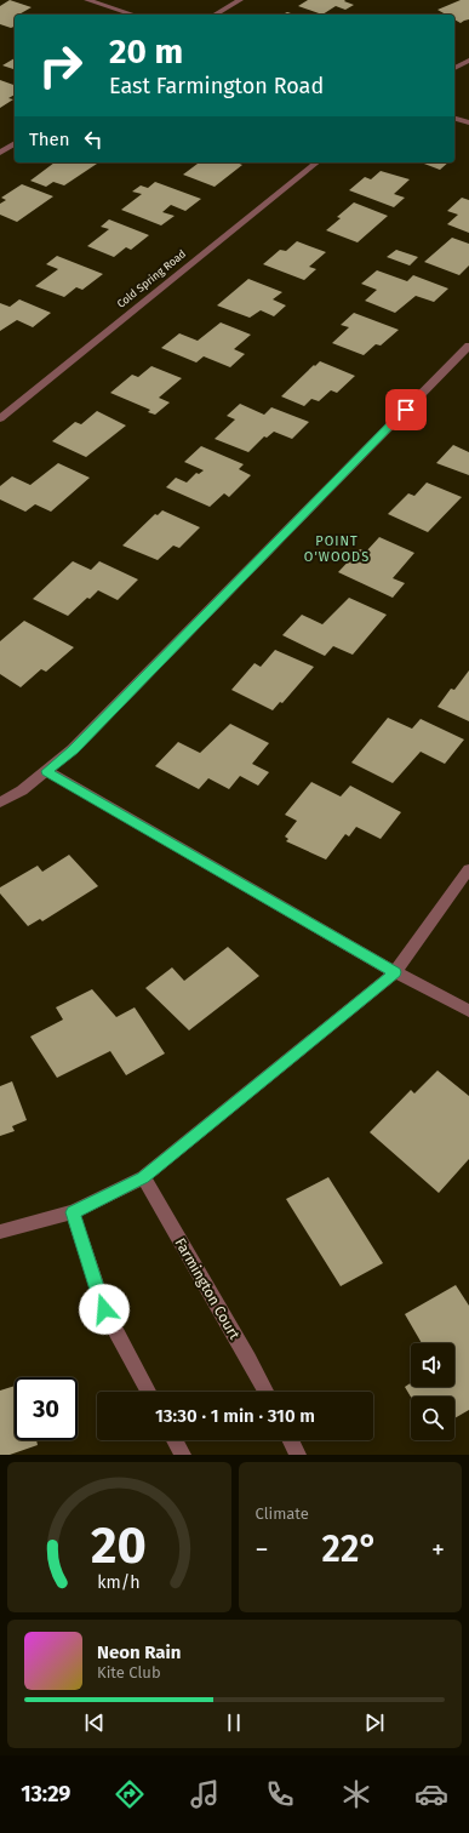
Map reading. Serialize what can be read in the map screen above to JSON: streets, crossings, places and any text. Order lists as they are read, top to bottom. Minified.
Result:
{"streets":{"street":["Cold Spring Road","Farmington Court"]},"districts":["POINT O'WOODS"],"page":{"turn":["20 m","East Farmington Road"],"then":"Then","limit":"30","trip":"13:30 · 1 min · 310 m","tile":"Climate","heat":["−","22°","+"],"song":["Neon Rain","Kite Club"],"tabs":"13:29","gauge":["20","km/h"]}}
